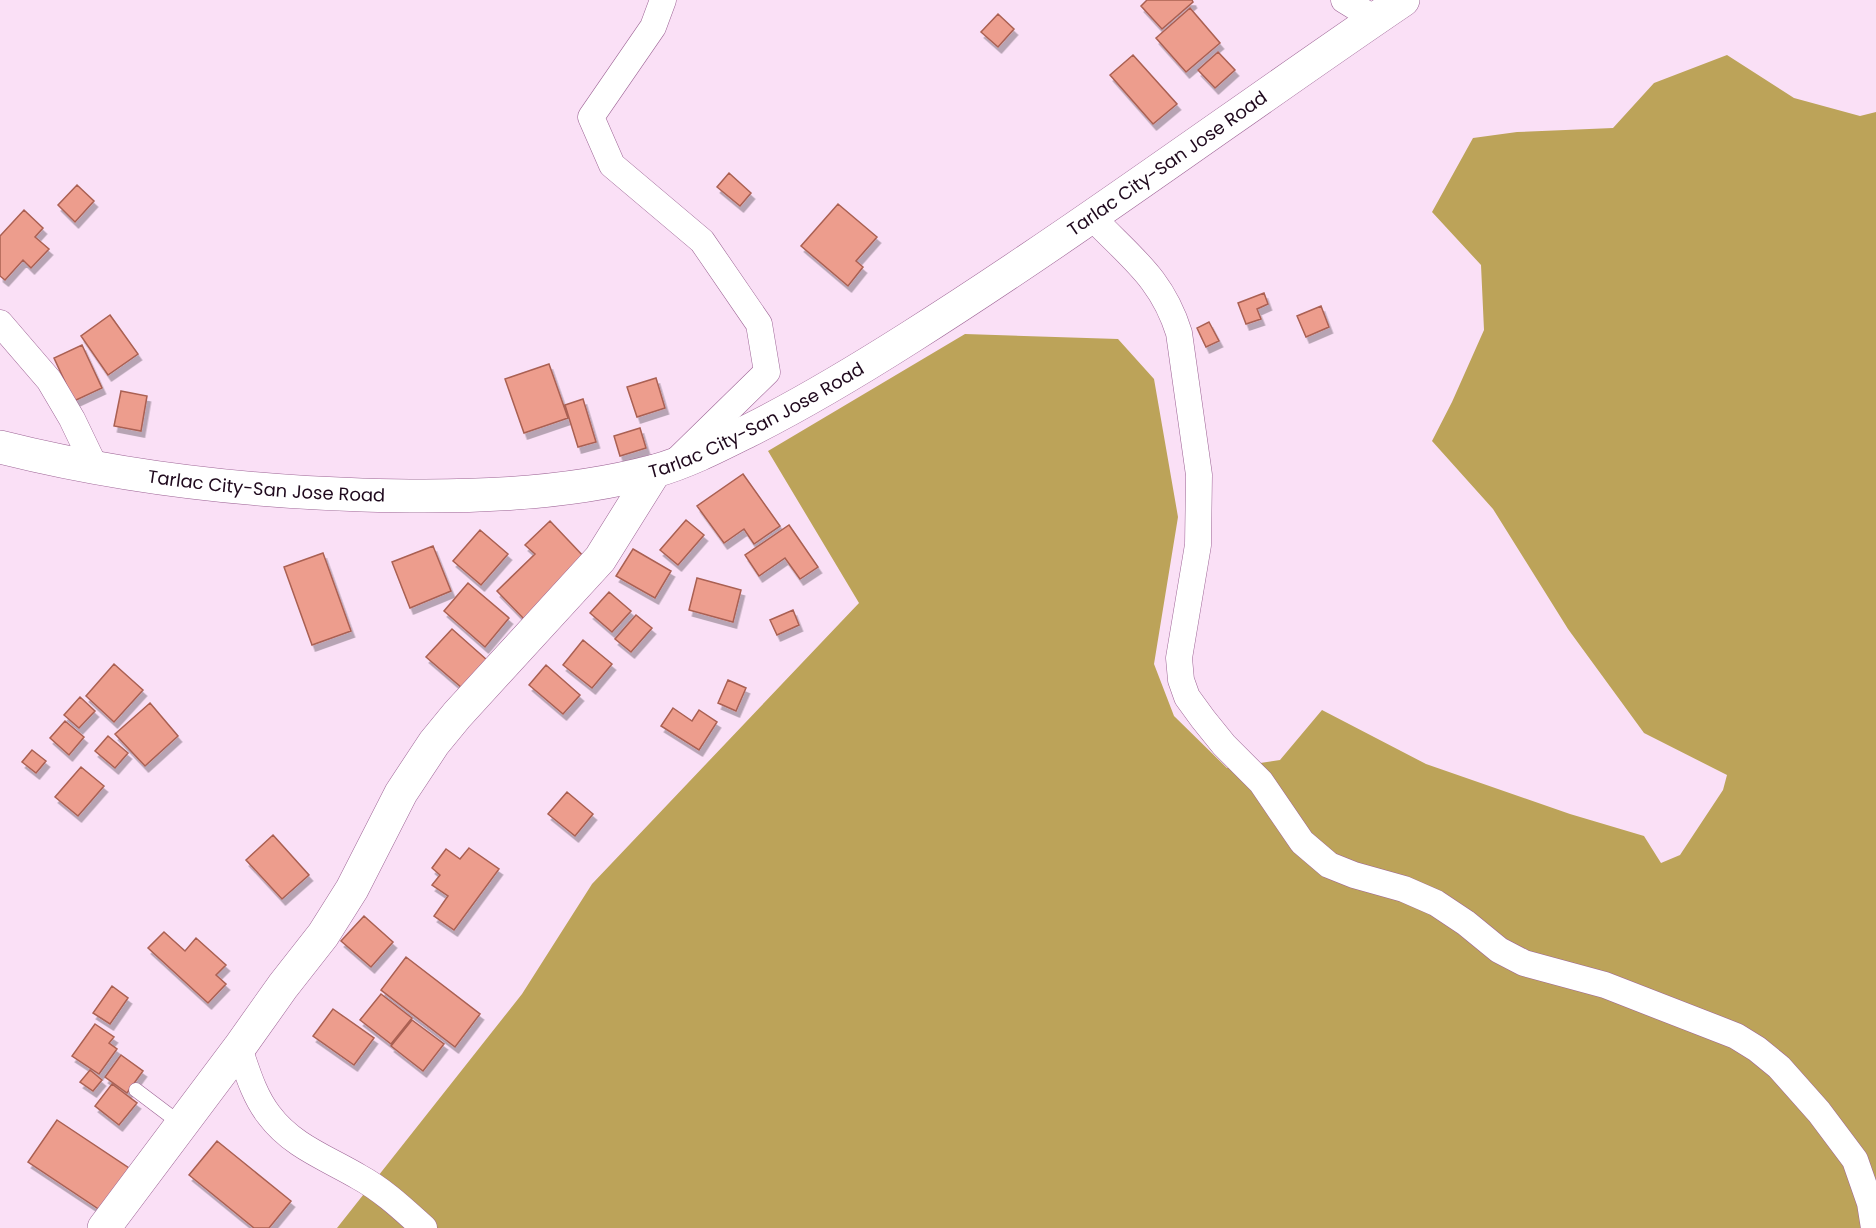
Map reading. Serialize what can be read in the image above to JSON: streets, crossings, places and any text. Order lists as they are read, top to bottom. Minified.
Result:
{"streets":{"main road":["Tarlac City-San Jose Road"]}}
